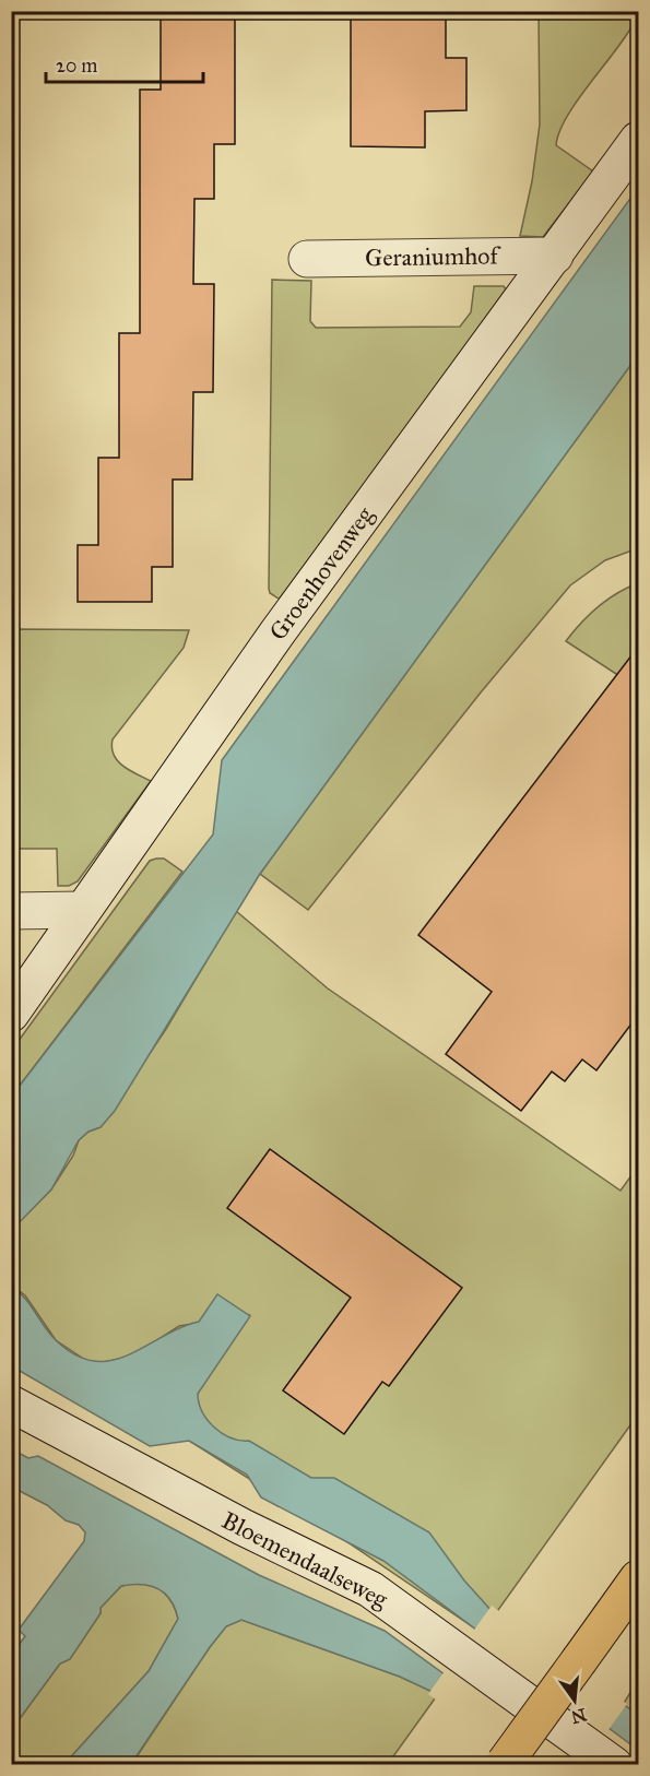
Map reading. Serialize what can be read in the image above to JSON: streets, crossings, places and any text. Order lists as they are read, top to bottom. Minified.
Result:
{"streets":{"street":["Geraniumhof","Groenhovenweg","Bloemendaalseweg"]},"crossings":[["Geraniumhof","Groenhovenweg"]],"scale_bar":"20 m","north":"bottom"}
